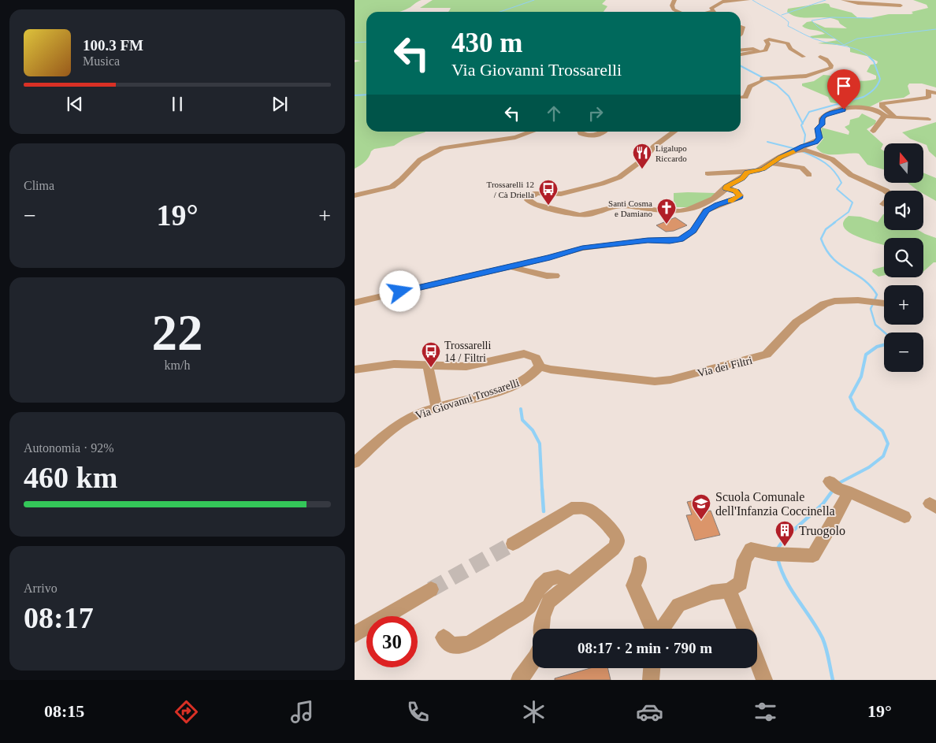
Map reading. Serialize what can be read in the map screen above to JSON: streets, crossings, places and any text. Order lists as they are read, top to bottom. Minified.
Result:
{"streets":{"street":["Via dei Filtri","Via Giovanni Trossarelli"]},"crossings":[["Via dei Filtri","Via Giovanni Trossarelli"]],"places":{"restaurant":["Ligalupo Riccardo"],"bus stop":["Trossarelli 12 / Cà Driella","Trossarelli 14 / Filtri"],"church":["Santi Cosma e Damiano"],"school or university":["Scuola Comunale dell'Infanzia Coccinella"],"building":["Truogolo"]},"north":"top","page":{"turn":["430 m","Via Giovanni Trossarelli"],"song":["100.3 FM","Musica"],"tile":["Clima",["22","km/h"],["Autonomia · 92%","460 km"],["Arrivo","08:17"]],"map_buttons":["+","−"],"heat":["−","19°","+"],"limit":"30","trip":"08:17 · 2 min · 790 m","tabs":["08:15","19°"]}}
